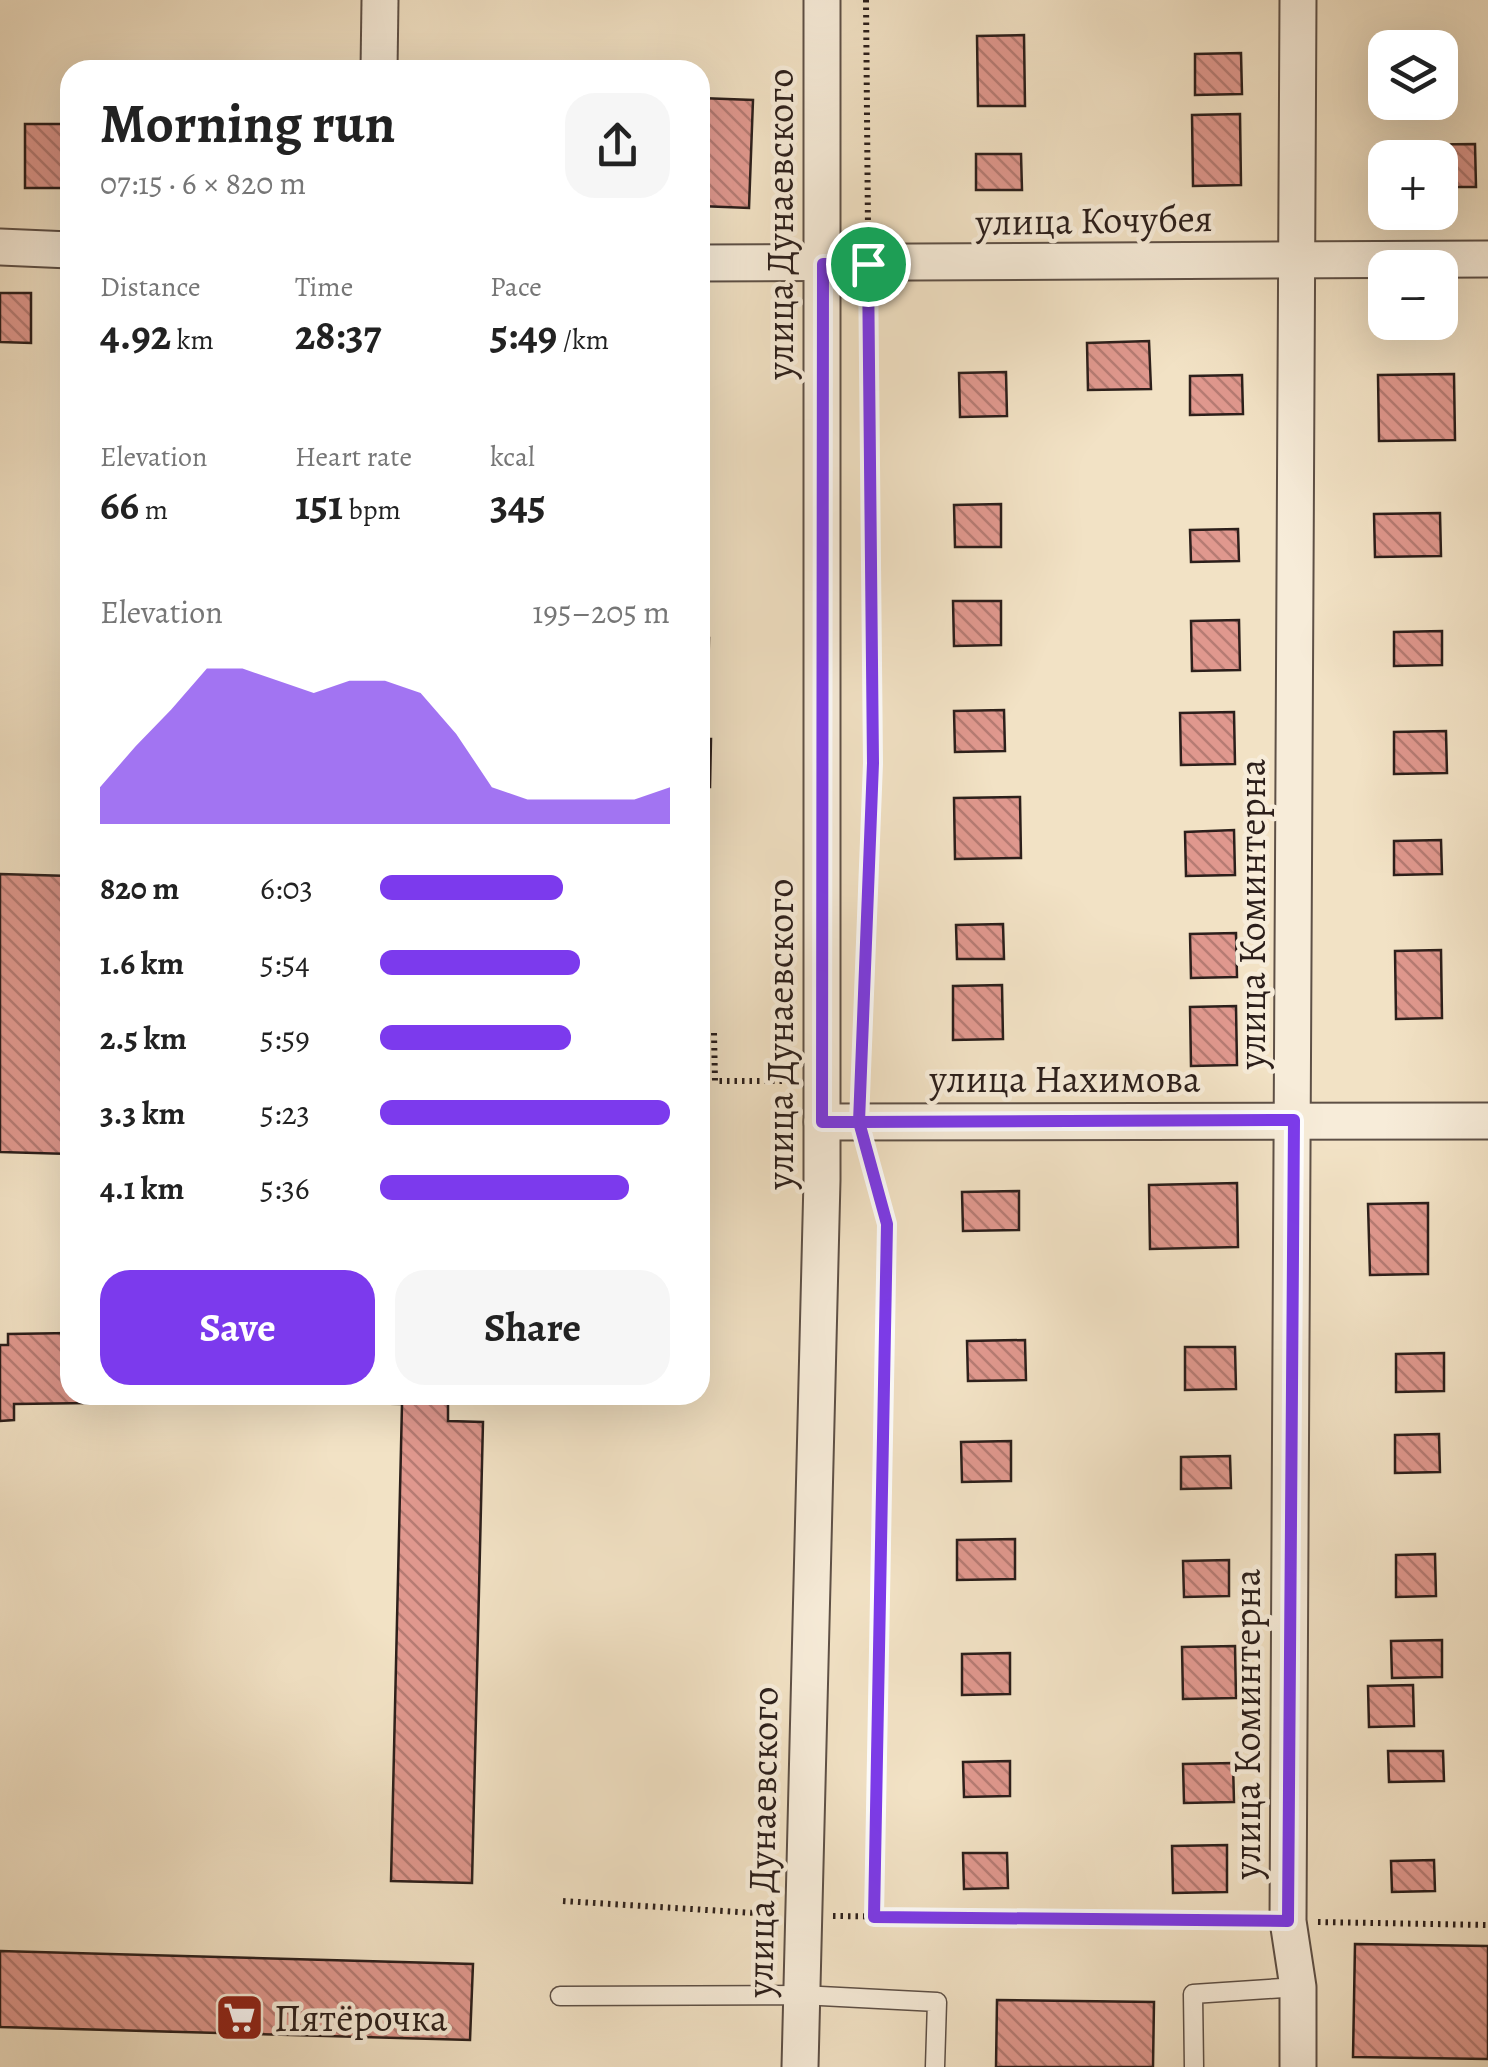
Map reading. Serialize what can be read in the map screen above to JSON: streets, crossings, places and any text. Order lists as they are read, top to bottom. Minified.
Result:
{"streets":{"street":["улица Кочубея","улица Дунаевского","улица Коминтерна","улица Нахимова"]},"crossings":[["улица Кочубея","улица Дунаевского"],["улица Кочубея","улица Коминтерна"],["улица Дунаевского","улица Нахимова"],["улица Коминтерна","улица Нахимова"]],"places":{"supermarket":["Пятёрочка"]},"page":{"map_buttons":["+","−"],"heading":["Morning run","07:15 · 6 × 820 m"],"stats":[["Distance","4.92 km"],["Time","28:37"],["Pace","5:49 /km"],["Elevation","66 m"],["Heart rate","151 bpm"],["kcal","345"]],"chart":["Elevation","195–205 m"],"list":[{"name":"820 m","note":"6:03"},{"name":"1.6 km","note":"5:54"},{"name":"2.5 km","note":"5:59"},{"name":"3.3 km","note":"5:23"},{"name":"4.1 km","note":"5:36"}],"buttons":["Save","Share"]}}
